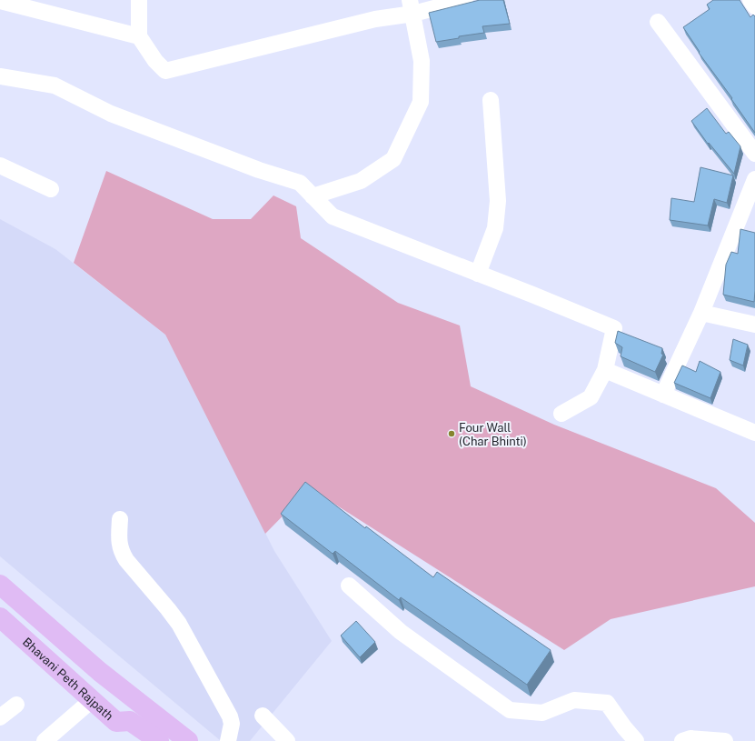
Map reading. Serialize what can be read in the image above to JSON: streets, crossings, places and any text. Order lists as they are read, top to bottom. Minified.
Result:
{"streets":{"main road":["Bhavani Peth Rajpath"]},"places":["Four Wall (Char Bhinti)"]}
